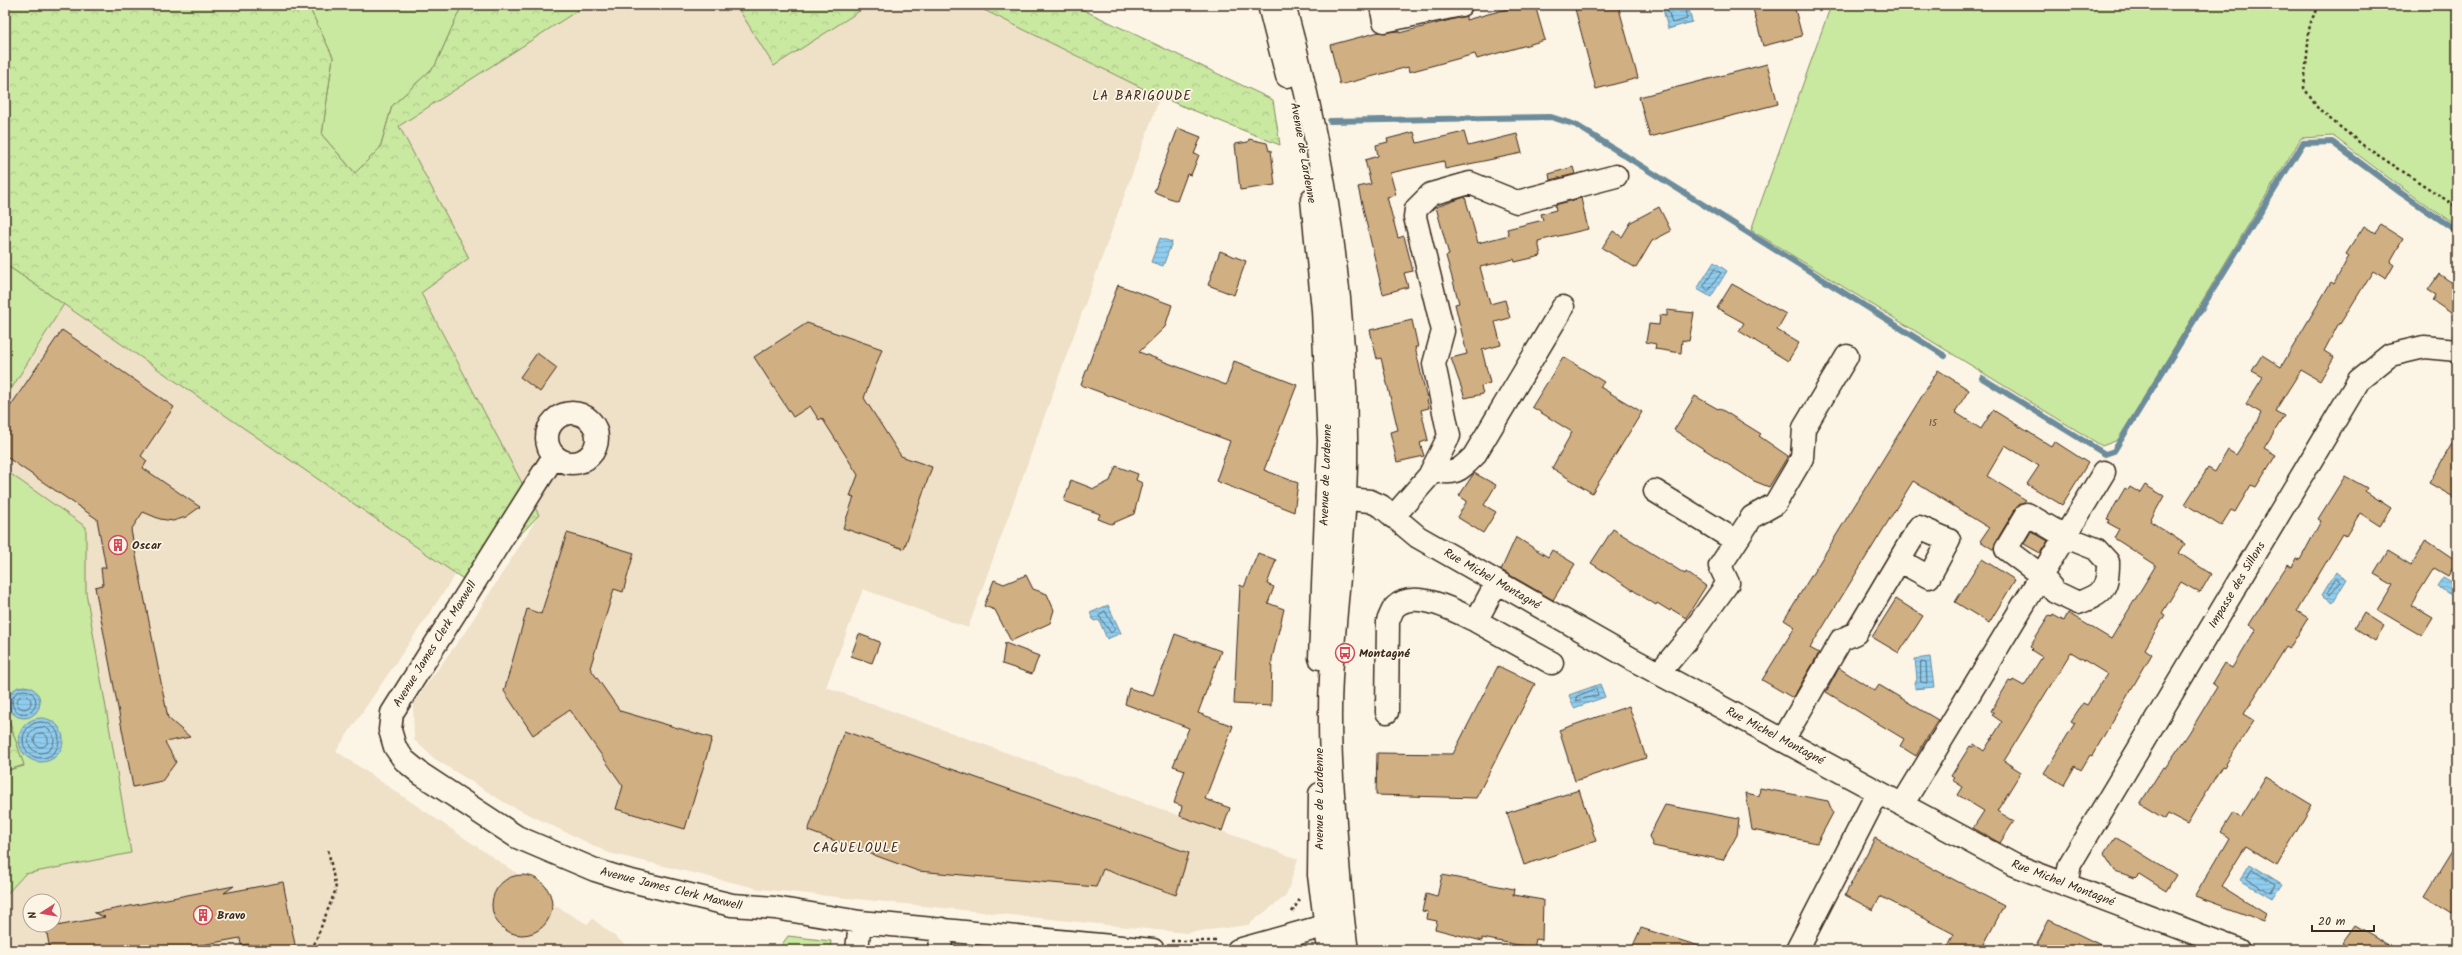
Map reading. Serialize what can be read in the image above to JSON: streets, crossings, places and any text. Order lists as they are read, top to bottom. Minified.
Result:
{"streets":{"street":["Avenue de Lardenne","Rue Michel Montagné","Impasse des Sillons","Avenue James Clerk Maxwell"]},"crossings":[["Avenue de Lardenne","Rue Michel Montagné"],["Rue Michel Montagné","Impasse des Sillons"]],"districts":["LA BARIGOUDE","CAGUELOULE"],"places":{"building":["Oscar","Bravo"],"bus stop":["Montagné"]},"house_numbers":["15"],"scale_bar":"20 m","north":"left"}
